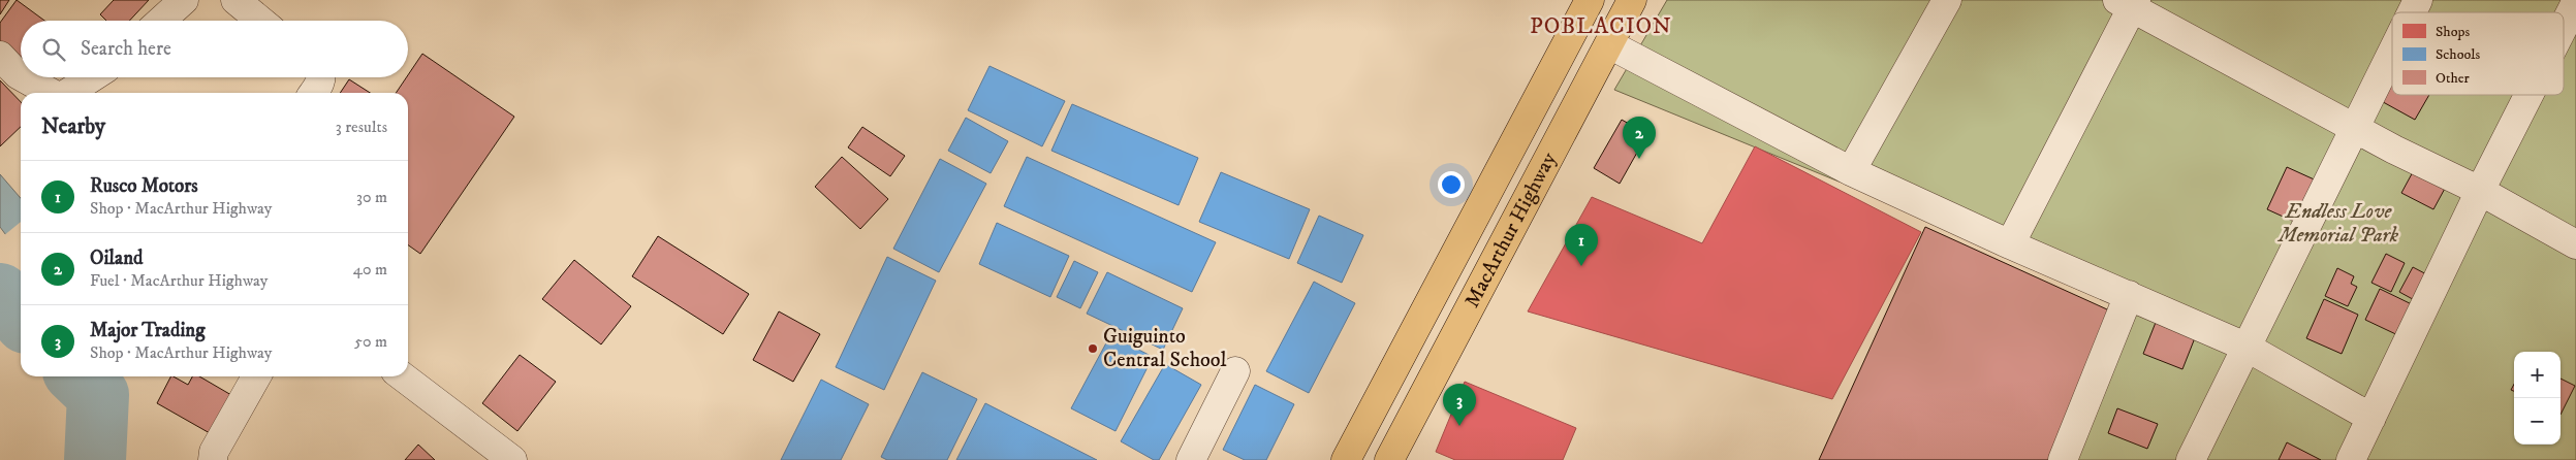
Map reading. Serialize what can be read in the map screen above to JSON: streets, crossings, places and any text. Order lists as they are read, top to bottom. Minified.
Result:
{"streets":{"highway":["MacArthur Highway"]},"districts":["POBLACION"],"parks":["Endless Love Memorial Park"],"places":["Guiguinto Central School"],"legend":["Shops","Schools","Other"],"page":{"search":"Search here","heading":["Nearby","3 results"],"pins":["2","1","3"],"list":[{"mark":"1","name":"Rusco Motors","note":"Shop · MacArthur Highway","value":"30 m"},{"mark":"2","name":"Oiland","note":"Fuel · MacArthur Highway","value":"40 m"},{"mark":"3","name":"Major Trading","note":"Shop · MacArthur Highway","value":"50 m"}],"map_buttons":["+","−"]}}
